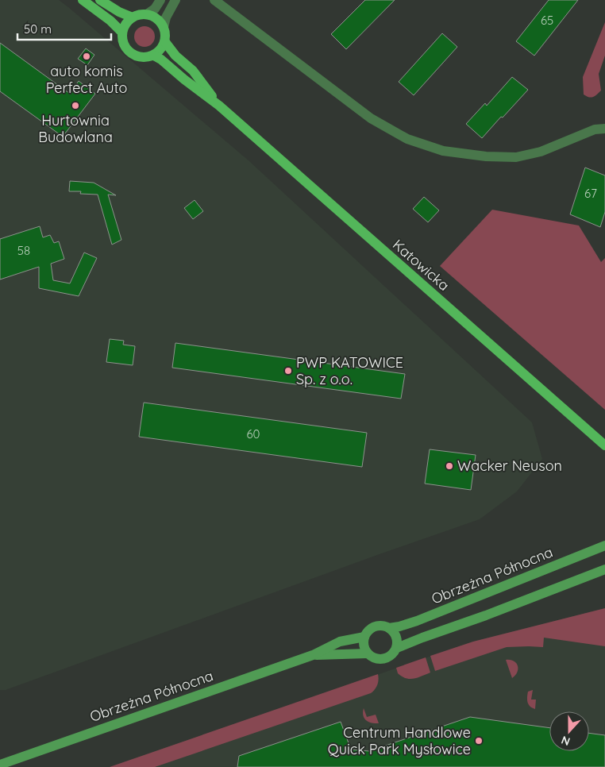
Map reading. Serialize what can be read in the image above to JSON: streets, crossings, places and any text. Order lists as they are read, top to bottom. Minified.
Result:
{"streets":{"main road":["Katowicka"],"street":["Obrzeżna Północna"]},"places":["auto komis Perfect Auto","Hurtownia Budowlana","PWP KATOWICE Sp. z o.o.","Wacker Neuson","Centrum Handlowe Quick Park Mysłowice"],"house_numbers":["65","67","58","60"],"scale_bar":"50 m","north":"bottom"}
